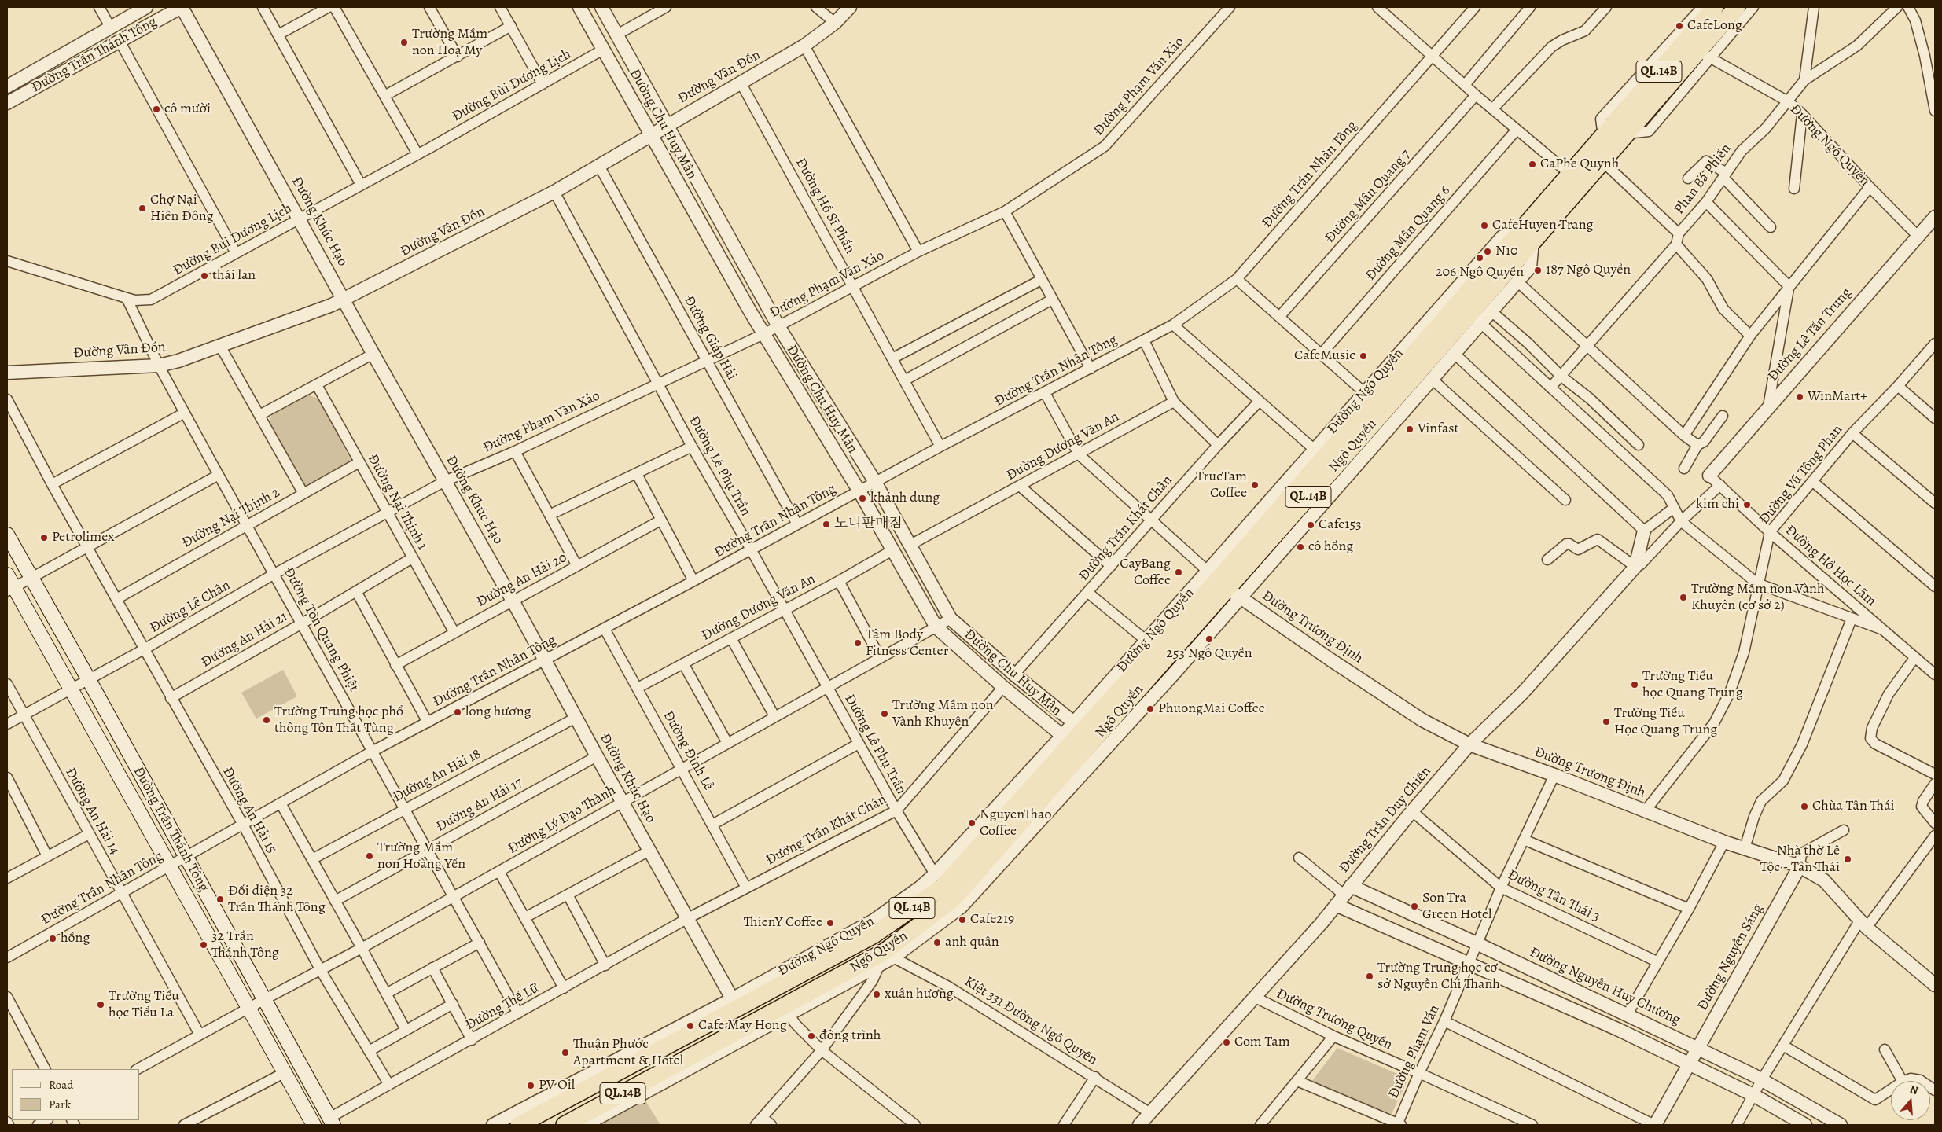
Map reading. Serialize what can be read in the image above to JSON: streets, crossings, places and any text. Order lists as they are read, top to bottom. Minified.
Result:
{"streets":{"highway":["QL.14B","Ngô Quyền"],"main road":["Đường Trần Thánh Tông"],"street":["Đường Vân Đồn","Đường Bùi Dương Lịch","Đường Phạm Văn Xảo","Đường Chu Huy Mân","Đường Ngô Quyền","Đường Trần Nhân Tông","Phan Bá Phiến","Đường Mân Quang 7","Đường Hồ Sĩ Phấn","Đường Khúc Hạo","Đường Mân Quang 6","Đường Lê Tấn Trung","Đường Giáp Hải","Đường Dương Văn An","Đường Lê Phụ Trần","Đường Vũ Tông Phan","Đường Nại Thịnh 1","Đường Nại Thịnh 2","Đường Trần Khát Chân","Đường Hồ Học Lãm","Đường An Hải 20","Đường Lê Chân","Đường Trương Định","Đường Tôn Quang Phiệt","Đường An Hải 21","Đường Đinh Lễ","Đường An Hải 18","Đường An Hải 17","Đường An Hải 15","Đường An Hải 14","Đường Lý Đạo Thành","Đường Trần Duy Chiến","Đường Tân Thái 3","Đường Nguyễn Sáng","Đường Nguyễn Huy Chương","Đường Thế Lữ","Đường Trương Quyền","Kiệt 331 Đường Ngô Quyền","Đường Phạm Vấn"]},"crossings":[["Đường Trần Thánh Tông","Đường Trần Nhân Tông"],["Đường Trần Thánh Tông","Đường Khúc Hạo"],["Đường Trần Thánh Tông","Đường Lê Chân"],["Đường Trần Thánh Tông","Đường Lý Đạo Thành"],["Đường Trần Thánh Tông","Đường Thế Lữ"],["QL.14B","Đường Ngô Quyền"],["QL.14B","Ngô Quyền"],["Đường Vân Đồn","Đường Chu Huy Mân"],["Đường Vân Đồn","Đường Hồ Sĩ Phấn"],["Đường Vân Đồn","Đường Khúc Hạo"],["Đường Vân Đồn","Đường Giáp Hải"],["Đường Vân Đồn","Đường Lê Phụ Trần"],["Đường Vân Đồn","Đường Tôn Quang Phiệt"],["Đường Bùi Dương Lịch","Đường Chu Huy Mân"],["Đường Bùi Dương Lịch","Đường Khúc Hạo"],["Đường Bùi Dương Lịch","Đường Tôn Quang Phiệt"],["Đường Phạm Văn Xảo","Đường Chu Huy Mân"],["Đường Phạm Văn Xảo","Đường Hồ Sĩ Phấn"],["Đường Phạm Văn Xảo","Đường Khúc Hạo"],["Đường Phạm Văn Xảo","Đường Giáp Hải"],["Đường Phạm Văn Xảo","Đường Lê Phụ Trần"],["Đường Phạm Văn Xảo","Đường Nại Thịnh 1"],["Đường Phạm Văn Xảo","Đường Lê Chân"],["Đường Chu Huy Mân","Đường Ngô Quyền"],["Đường Chu Huy Mân","Đường Trần Nhân Tông"],["Đường Chu Huy Mân","Ngô Quyền"],["Đường Chu Huy Mân","Đường Dương Văn An"],["Đường Chu Huy Mân","Đường Trần Khát Chân"],["Đường Chu Huy Mân","Đường Lý Đạo Thành"],["Đường Ngô Quyền","Phan Bá Phiến"],["Đường Ngô Quyền","Đường Khúc Hạo"],["Đường Ngô Quyền","Đường Lê Tấn Trung"],["Đường Ngô Quyền","Ngô Quyền"],["Đường Ngô Quyền","Đường Lê Phụ Trần"],["Đường Ngô Quyền","Đường Trương Định"],["Đường Trần Nhân Tông","Đường Hồ Sĩ Phấn"],["Đường Trần Nhân Tông","Đường Khúc Hạo"],["Đường Trần Nhân Tông","Đường Giáp Hải"],["Đường Trần Nhân Tông","Đường Lê Phụ Trần"],["Đường Trần Nhân Tông","Đường Tôn Quang Phiệt"],["Đường Trần Nhân Tông","Đường Đinh Lễ"],["Đường Trần Nhân Tông","Đường An Hải 15"],["Đường Trần Nhân Tông","Đường An Hải 14"],["Đường Khúc Hạo","Ngô Quyền"],["Đường Khúc Hạo","Đường Trần Khát Chân"],["Đường Khúc Hạo","Đường An Hải 20"],["Đường Khúc Hạo","Đường An Hải 18"],["Đường Khúc Hạo","Đường An Hải 17"],["Đường Khúc Hạo","Đường Lý Đạo Thành"],["Đường Khúc Hạo","Đường Thế Lữ"],["Đường Lê Tấn Trung","Đường Hồ Học Lãm"],["Ngô Quyền","Đường Trương Định"],["Ngô Quyền","Kiệt 331 Đường Ngô Quyền"],["Đường Dương Văn An","Đường Lê Phụ Trần"],["Đường Dương Văn An","Đường Đinh Lễ"],["Đường Lê Phụ Trần","Đường Trần Khát Chân"],["Đường Lê Phụ Trần","Đường Lý Đạo Thành"],["Đường Vũ Tông Phan","Đường Hồ Học Lãm"],["Đường Vũ Tông Phan","Đường Trương Định"],["Đường Nại Thịnh 1","Đường Nại Thịnh 2"],["Đường Nại Thịnh 1","Đường An Hải 20"],["Đường Nại Thịnh 1","Đường Lê Chân"],["Đường Nại Thịnh 1","Đường An Hải 21"],["Đường Nại Thịnh 2","Đường Tôn Quang Phiệt"],["Đường Nại Thịnh 2","Đường An Hải 15"],["Đường Trần Khát Chân","Đường Đinh Lễ"],["Đường Trần Khát Chân","Đường Thế Lữ"],["Đường Lê Chân","Đường Tôn Quang Phiệt"],["Đường Lê Chân","Đường An Hải 15"],["Đường Lê Chân","Đường An Hải 14"],["Đường Trương Định","Đường Trần Duy Chiến"],["Đường Trương Định","Đường Nguyễn Sáng"],["Đường Trương Định","Đường Phạm Vấn"],["Đường Tôn Quang Phiệt","Đường An Hải 21"],["Đường Tôn Quang Phiệt","Đường An Hải 18"],["Đường Tôn Quang Phiệt","Đường An Hải 17"],["Đường Tôn Quang Phiệt","Đường Lý Đạo Thành"],["Đường Tôn Quang Phiệt","Đường Thế Lữ"],["Đường An Hải 21","Đường An Hải 15"],["Đường Đinh Lễ","Đường Lý Đạo Thành"],["Đường An Hải 15","Đường Lý Đạo Thành"],["Đường An Hải 15","Đường Thế Lữ"],["Đường An Hải 14","Đường Lý Đạo Thành"],["Đường Trần Duy Chiến","Đường Tân Thái 3"],["Đường Trần Duy Chiến","Đường Nguyễn Huy Chương"],["Đường Trần Duy Chiến","Đường Trương Quyền"],["Đường Trần Duy Chiến","Kiệt 331 Đường Ngô Quyền"],["Đường Tân Thái 3","Đường Phạm Vấn"],["Đường Nguyễn Sáng","Đường Nguyễn Huy Chương"],["Đường Nguyễn Huy Chương","Đường Phạm Vấn"],["Đường Trương Quyền","Đường Phạm Vấn"]],"places":["CafeLong","Trường Mầm non Hoạ My","cô mười","CaPhe Quynh","Chợ Nại Hiên Đông","CafeHuyen Trang","N10","206 Ngô Quyền","187 Ngô Quyền","thái lan","CafeMusic","WinMart+","Vinfast","TrucTam Coffee","khánh dung","kim chi","노니판매점","Cafe153","Petrolimex","cô hồng","CayBang Coffee","Trường Mầm non Vành Khuyên (cơ sở 2)","253 Ngô Quyền","Tâm Body Fitness Center","Trường Tiểu học Quang Trung","PhuongMai Coffee","long hương","Trường Mầm non Vành Khuyên","Trường Trung học phổ thông Tôn Thất Tùng","Trường Tiểu Học Quang Trung","Chùa Tân Thái","NguyenThao Coffee","Trường Mầm non Hoàng Yến","Nhà thờ Lê Tộc - Tân Thái","Đối diện 32 Trần Thánh Tông","Son Tra Green Hotel","Cafe219","ThienY Coffee","hồng","anh quân","32 Trần Thánh Tông","Trường Trung học cơ sở Nguyễn Chí Thanh","xuân hương","Trường Tiểu học Tiểu La","Cafe May Hong","đông trình","Com Tam","Thuận Phước Apartment & Hotel","PV Oil"],"legend":["Road","Park"],"north":"top"}
